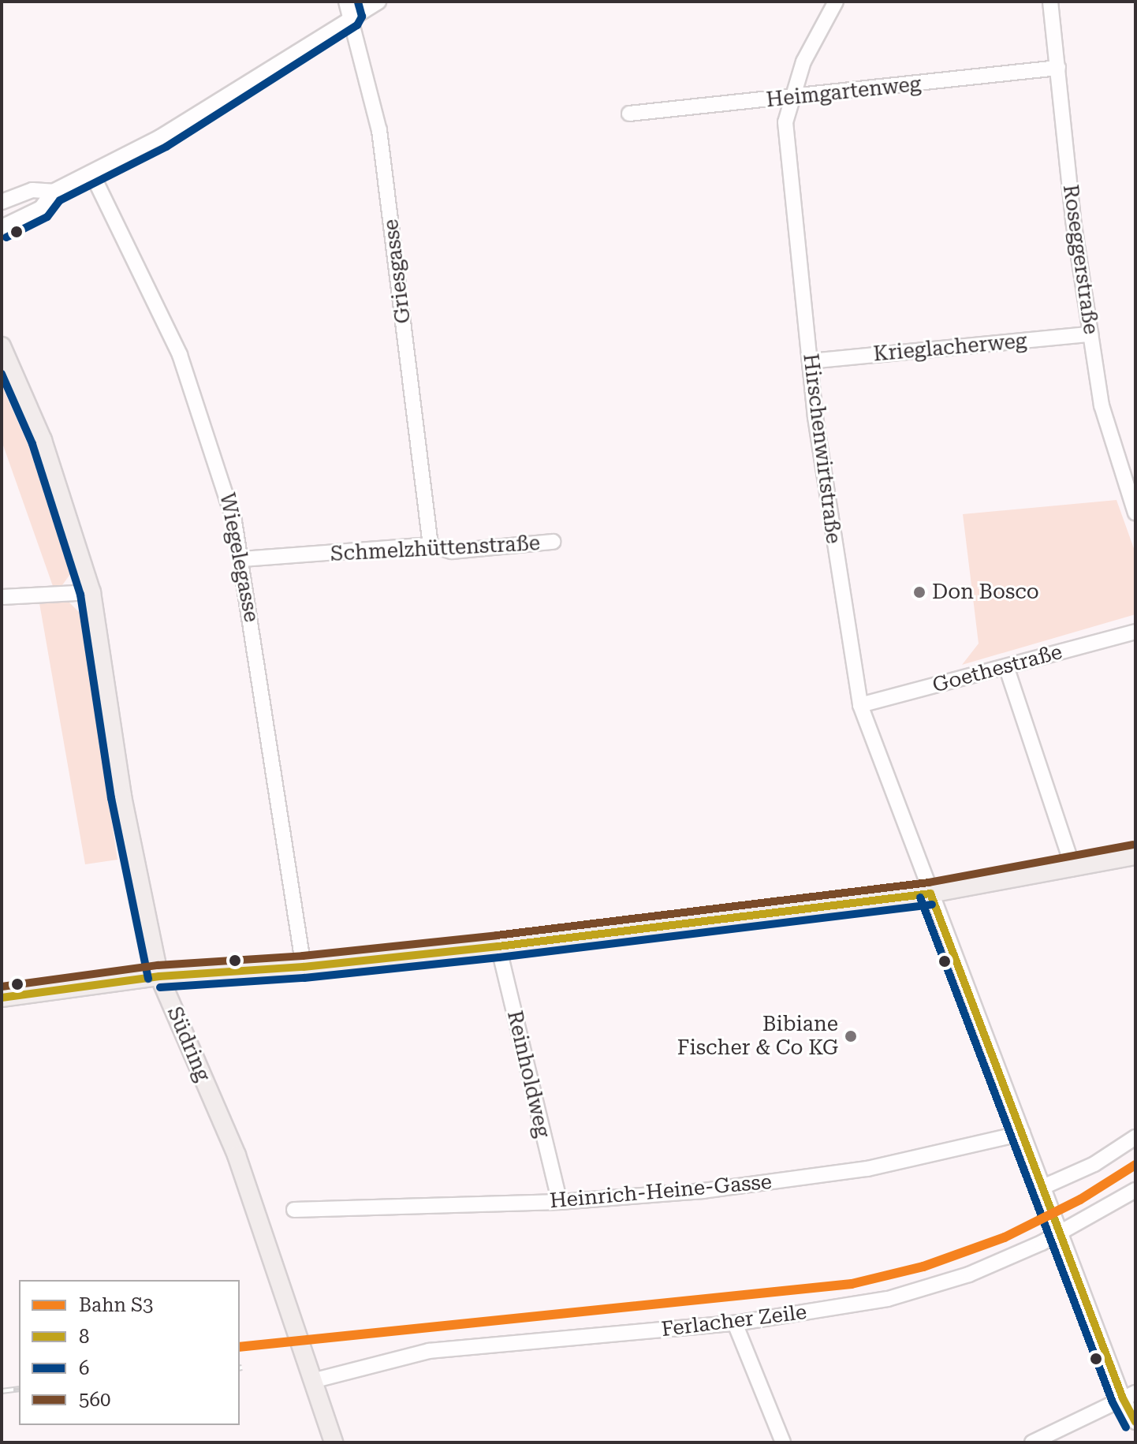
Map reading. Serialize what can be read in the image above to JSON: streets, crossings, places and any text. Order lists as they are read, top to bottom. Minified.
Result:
{"streets":{"main road":["Südring"],"street":["Heimgartenweg","Roseggerstraße","Griesgasse","Krieglacherweg","Hirschenwirtstraße","Schmelzhüttenstraße","Wiegelegasse","Goethestraße","Reinholdweg","Heinrich-Heine-Gasse","Ferlacher Zeile"]},"crossings":[["Heimgartenweg","Roseggerstraße"],["Heimgartenweg","Hirschenwirtstraße"],["Roseggerstraße","Krieglacherweg"],["Griesgasse","Schmelzhüttenstraße"],["Krieglacherweg","Hirschenwirtstraße"],["Hirschenwirtstraße","Goethestraße"],["Hirschenwirtstraße","Heinrich-Heine-Gasse"],["Hirschenwirtstraße","Ferlacher Zeile"],["Schmelzhüttenstraße","Wiegelegasse"],["Südring","Ferlacher Zeile"],["Reinholdweg","Heinrich-Heine-Gasse"]],"places":["Don Bosco","Bibiane Fischer & Co KG"],"lines":["transit line 6","transit line 560","transit line 8","rail line S3"],"legend":["Bahn S3","8","6","560"]}
